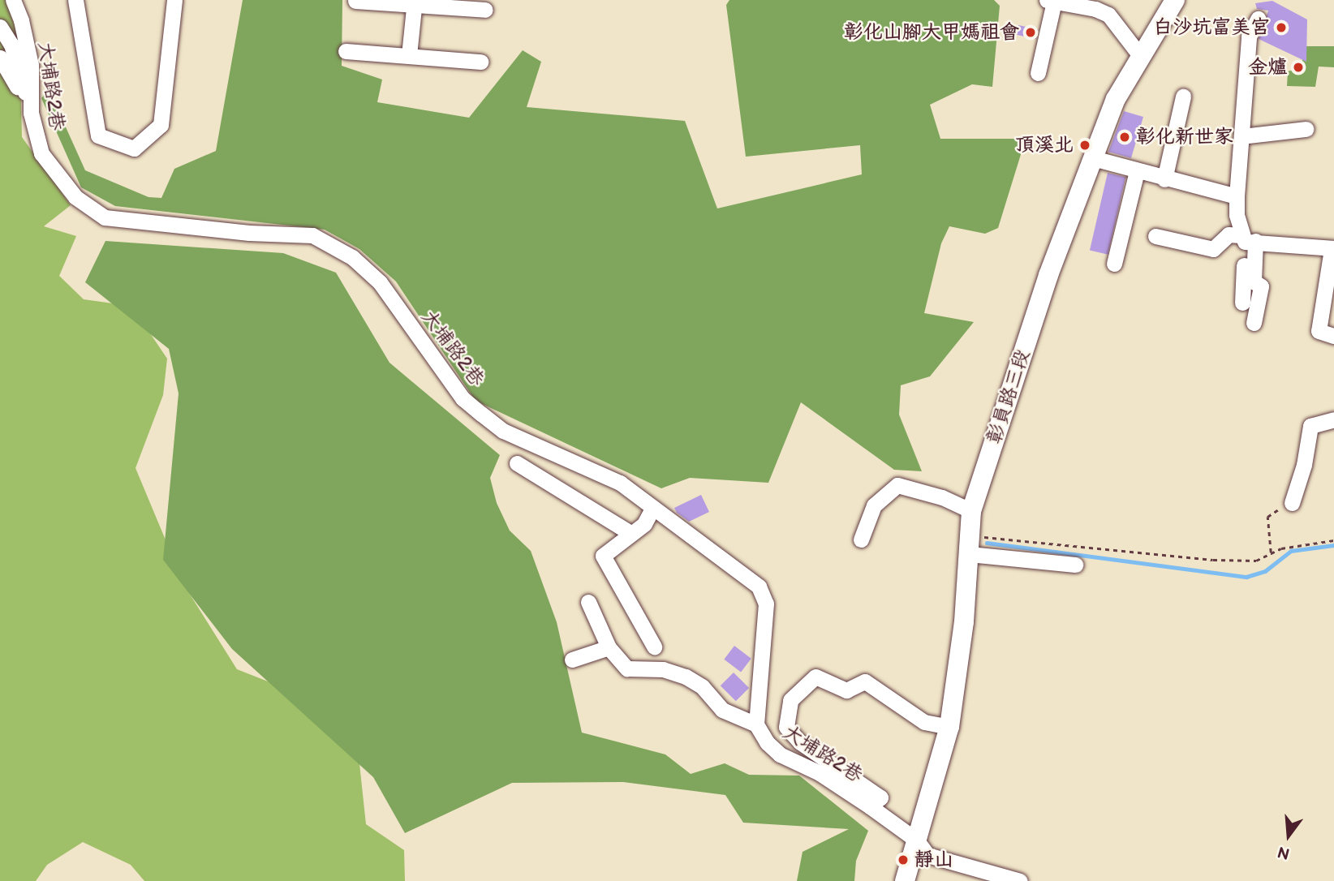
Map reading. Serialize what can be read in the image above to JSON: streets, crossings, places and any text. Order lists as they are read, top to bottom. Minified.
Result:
{"streets":{"main road":["彰員路三段"],"street":["大埔路2巷"]},"crossings":[["大埔路2巷","彰員路三段"]],"places":["白沙坑富美宮","彰化山腳大甲媽祖會","金爐","彰化新世家","頂溪北","靜山"],"north":"bottom"}
